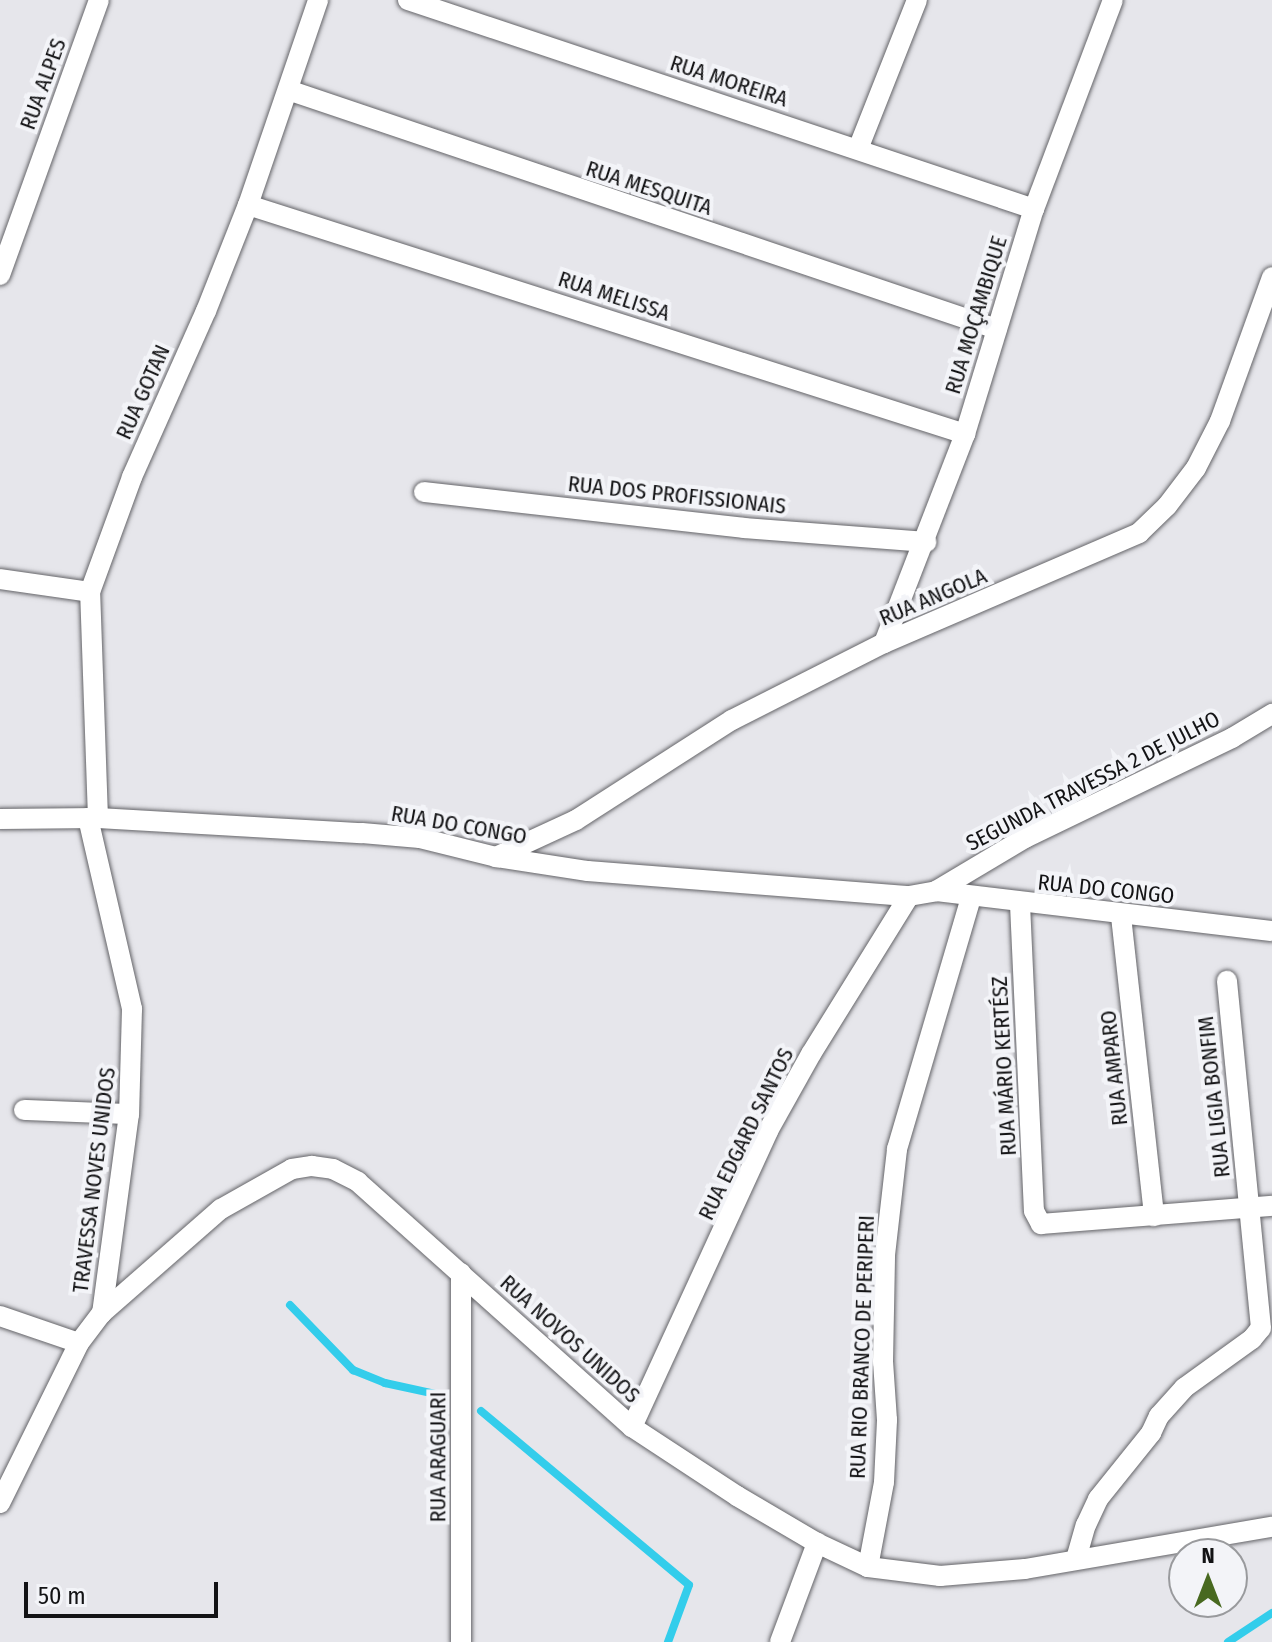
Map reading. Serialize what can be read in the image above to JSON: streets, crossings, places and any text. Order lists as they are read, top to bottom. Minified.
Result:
{"streets":{"street":["RUA MOREIRA","RUA ALPES","RUA MESQUITA","RUA MELISSA","RUA MOÇAMBIQUE","RUA GOTAN","RUA DOS PROFISSIONAIS","RUA ANGOLA","SEGUNDA TRAVESSA 2 DE JULHO","RUA DO CONGO","RUA MÁRIO KERTÉSZ","RUA AMPARO","RUA LIGIA BONFIM","RUA EDGARD SANTOS","TRAVESSA NOVES UNIDOS","RUA NOVOS UNIDOS","RUA RIO BRANCO DE PERIPERI","RUA ARAGUARI"]},"crossings":[["RUA MOREIRA","RUA MOÇAMBIQUE"],["RUA MESQUITA","RUA MOÇAMBIQUE"],["RUA MESQUITA","RUA GOTAN"],["RUA MELISSA","RUA MOÇAMBIQUE"],["RUA MELISSA","RUA GOTAN"],["RUA MOÇAMBIQUE","RUA DOS PROFISSIONAIS"],["RUA MOÇAMBIQUE","RUA ANGOLA"],["RUA GOTAN","RUA DO CONGO"],["RUA GOTAN","TRAVESSA NOVES UNIDOS"],["RUA ANGOLA","RUA DO CONGO"],["SEGUNDA TRAVESSA 2 DE JULHO","RUA DO CONGO"],["RUA DO CONGO","RUA MÁRIO KERTÉSZ"],["RUA DO CONGO","RUA AMPARO"],["RUA DO CONGO","RUA EDGARD SANTOS"],["RUA DO CONGO","TRAVESSA NOVES UNIDOS"],["RUA DO CONGO","RUA RIO BRANCO DE PERIPERI"],["RUA MÁRIO KERTÉSZ","RUA AMPARO"],["RUA LIGIA BONFIM","RUA NOVOS UNIDOS"],["RUA EDGARD SANTOS","RUA NOVOS UNIDOS"],["TRAVESSA NOVES UNIDOS","RUA NOVOS UNIDOS"],["RUA NOVOS UNIDOS","RUA RIO BRANCO DE PERIPERI"],["RUA NOVOS UNIDOS","RUA ARAGUARI"]],"scale_bar":"50 m","north":"top"}
